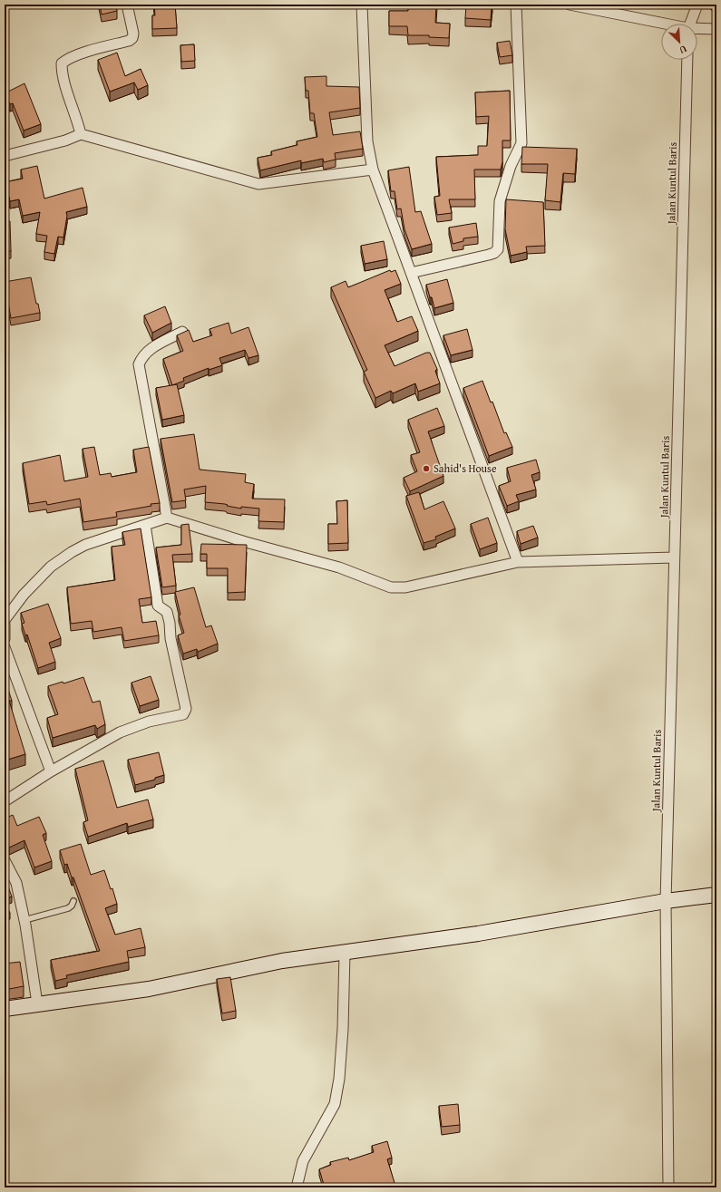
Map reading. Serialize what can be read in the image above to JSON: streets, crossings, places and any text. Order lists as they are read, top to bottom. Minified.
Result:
{"streets":{"street":["Jalan Kuntul Baris"]},"places":["Sahid's House"],"north":"bottom right"}
